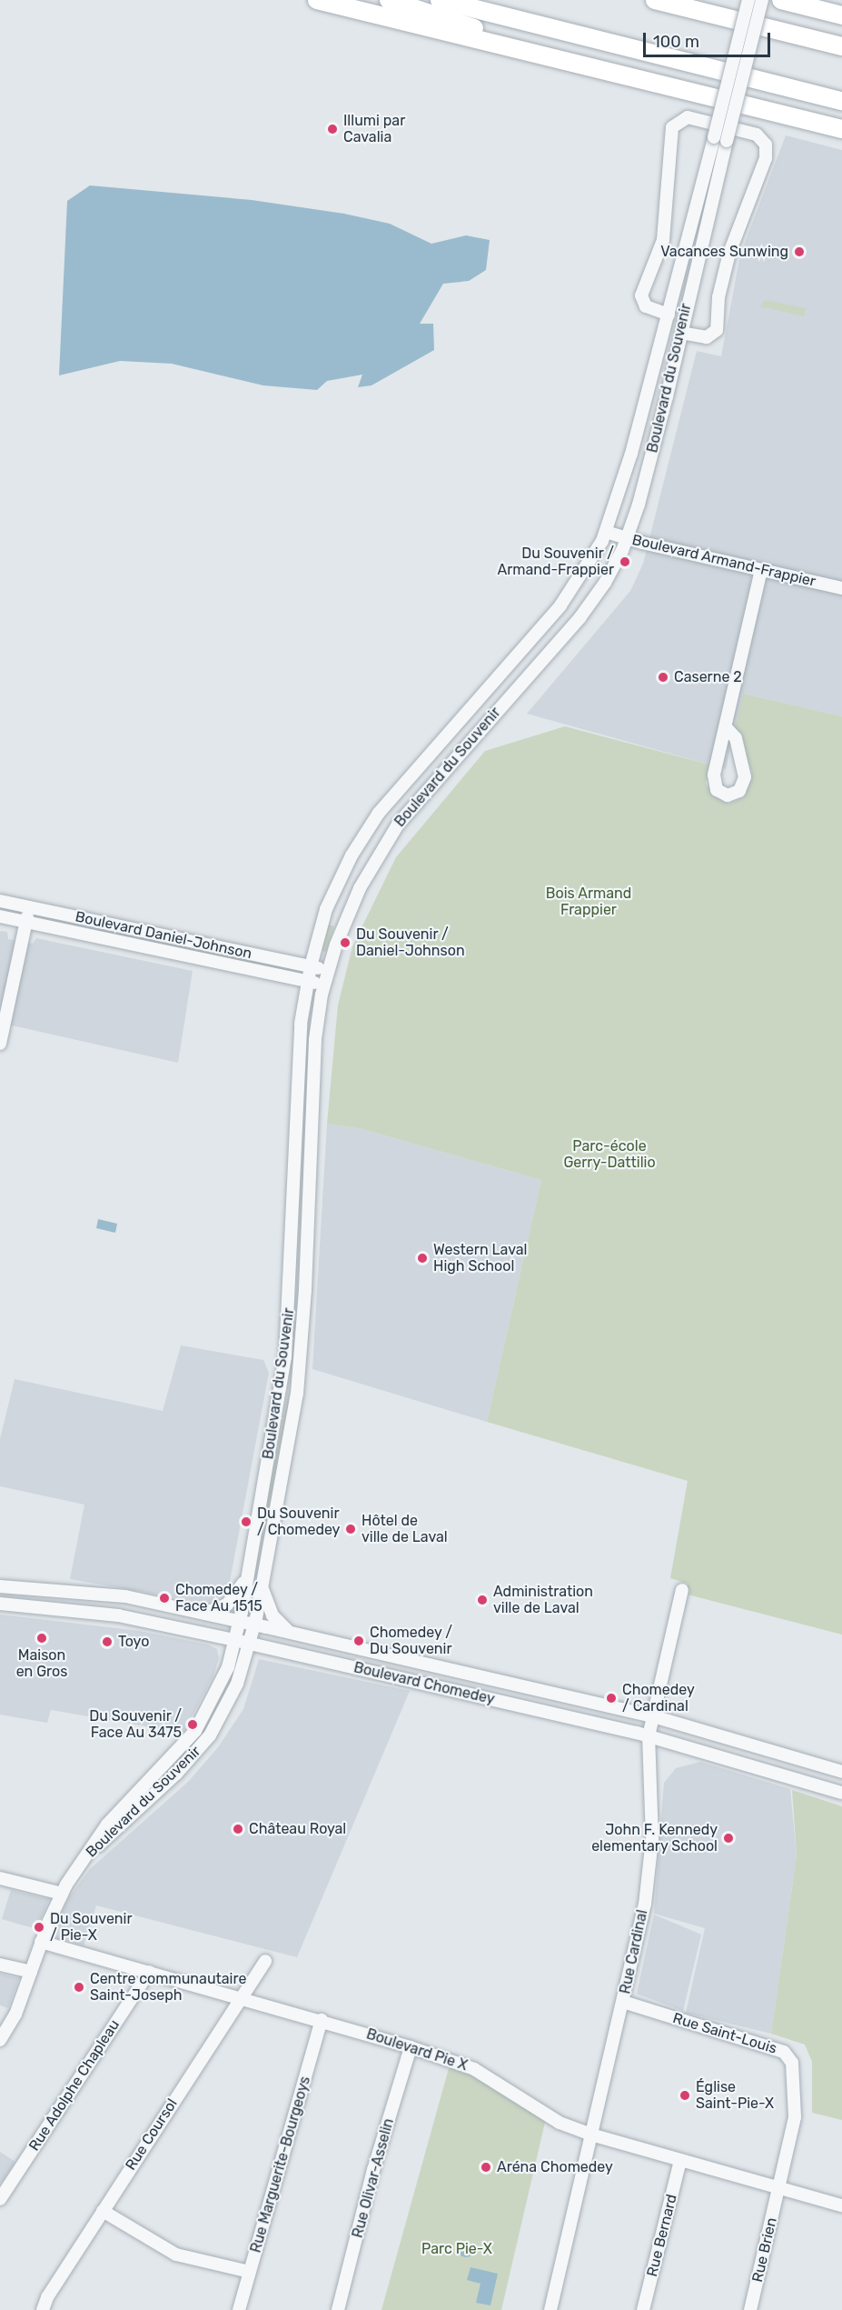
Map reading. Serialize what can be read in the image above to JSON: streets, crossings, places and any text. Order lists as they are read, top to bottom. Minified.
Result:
{"streets":{"street":["Boulevard du Souvenir","Boulevard Armand-Frappier","Boulevard Daniel-Johnson","Boulevard Chomedey","Rue Cardinal","Rue Saint-Louis","Boulevard Pie X","Rue Adolphe Chapleau","Rue Coursol","Rue Marguerite-Bourgeoys","Rue Olivar-Asselin","Rue Bernard","Rue Brien"]},"crossings":[["Boulevard du Souvenir","Boulevard Armand-Frappier"],["Boulevard du Souvenir","Boulevard Daniel-Johnson"],["Boulevard du Souvenir","Boulevard Chomedey"],["Boulevard Chomedey","Rue Cardinal"],["Rue Cardinal","Rue Saint-Louis"],["Rue Cardinal","Boulevard Pie X"],["Rue Saint-Louis","Boulevard Pie X"],["Rue Saint-Louis","Rue Brien"],["Boulevard Pie X","Rue Adolphe Chapleau"],["Boulevard Pie X","Rue Coursol"],["Boulevard Pie X","Rue Marguerite-Bourgeoys"],["Boulevard Pie X","Rue Olivar-Asselin"],["Boulevard Pie X","Rue Bernard"],["Boulevard Pie X","Rue Brien"]],"parks":["Bois Armand Frappier","Parc-école Gerry-Dattilio","Parc Pie-X"],"places":["Illumi par Cavalia","Vacances Sunwing","Du Souvenir / Armand-Frappier","Caserne 2","Du Souvenir / Daniel-Johnson","Western Laval High School","Du Souvenir / Chomedey","Hôtel de ville de Laval","Chomedey / Face Au 1515","Administration ville de Laval","Maison en Gros","Chomedey / Du Souvenir","Toyo","Chomedey / Cardinal","Du Souvenir / Face Au 3475","Château Royal","John F. Kennedy elementary School","Du Souvenir / Pie-X","Centre communautaire Saint-Joseph","Église Saint-Pie-X","Aréna Chomedey"],"scale_bar":"100 m"}
